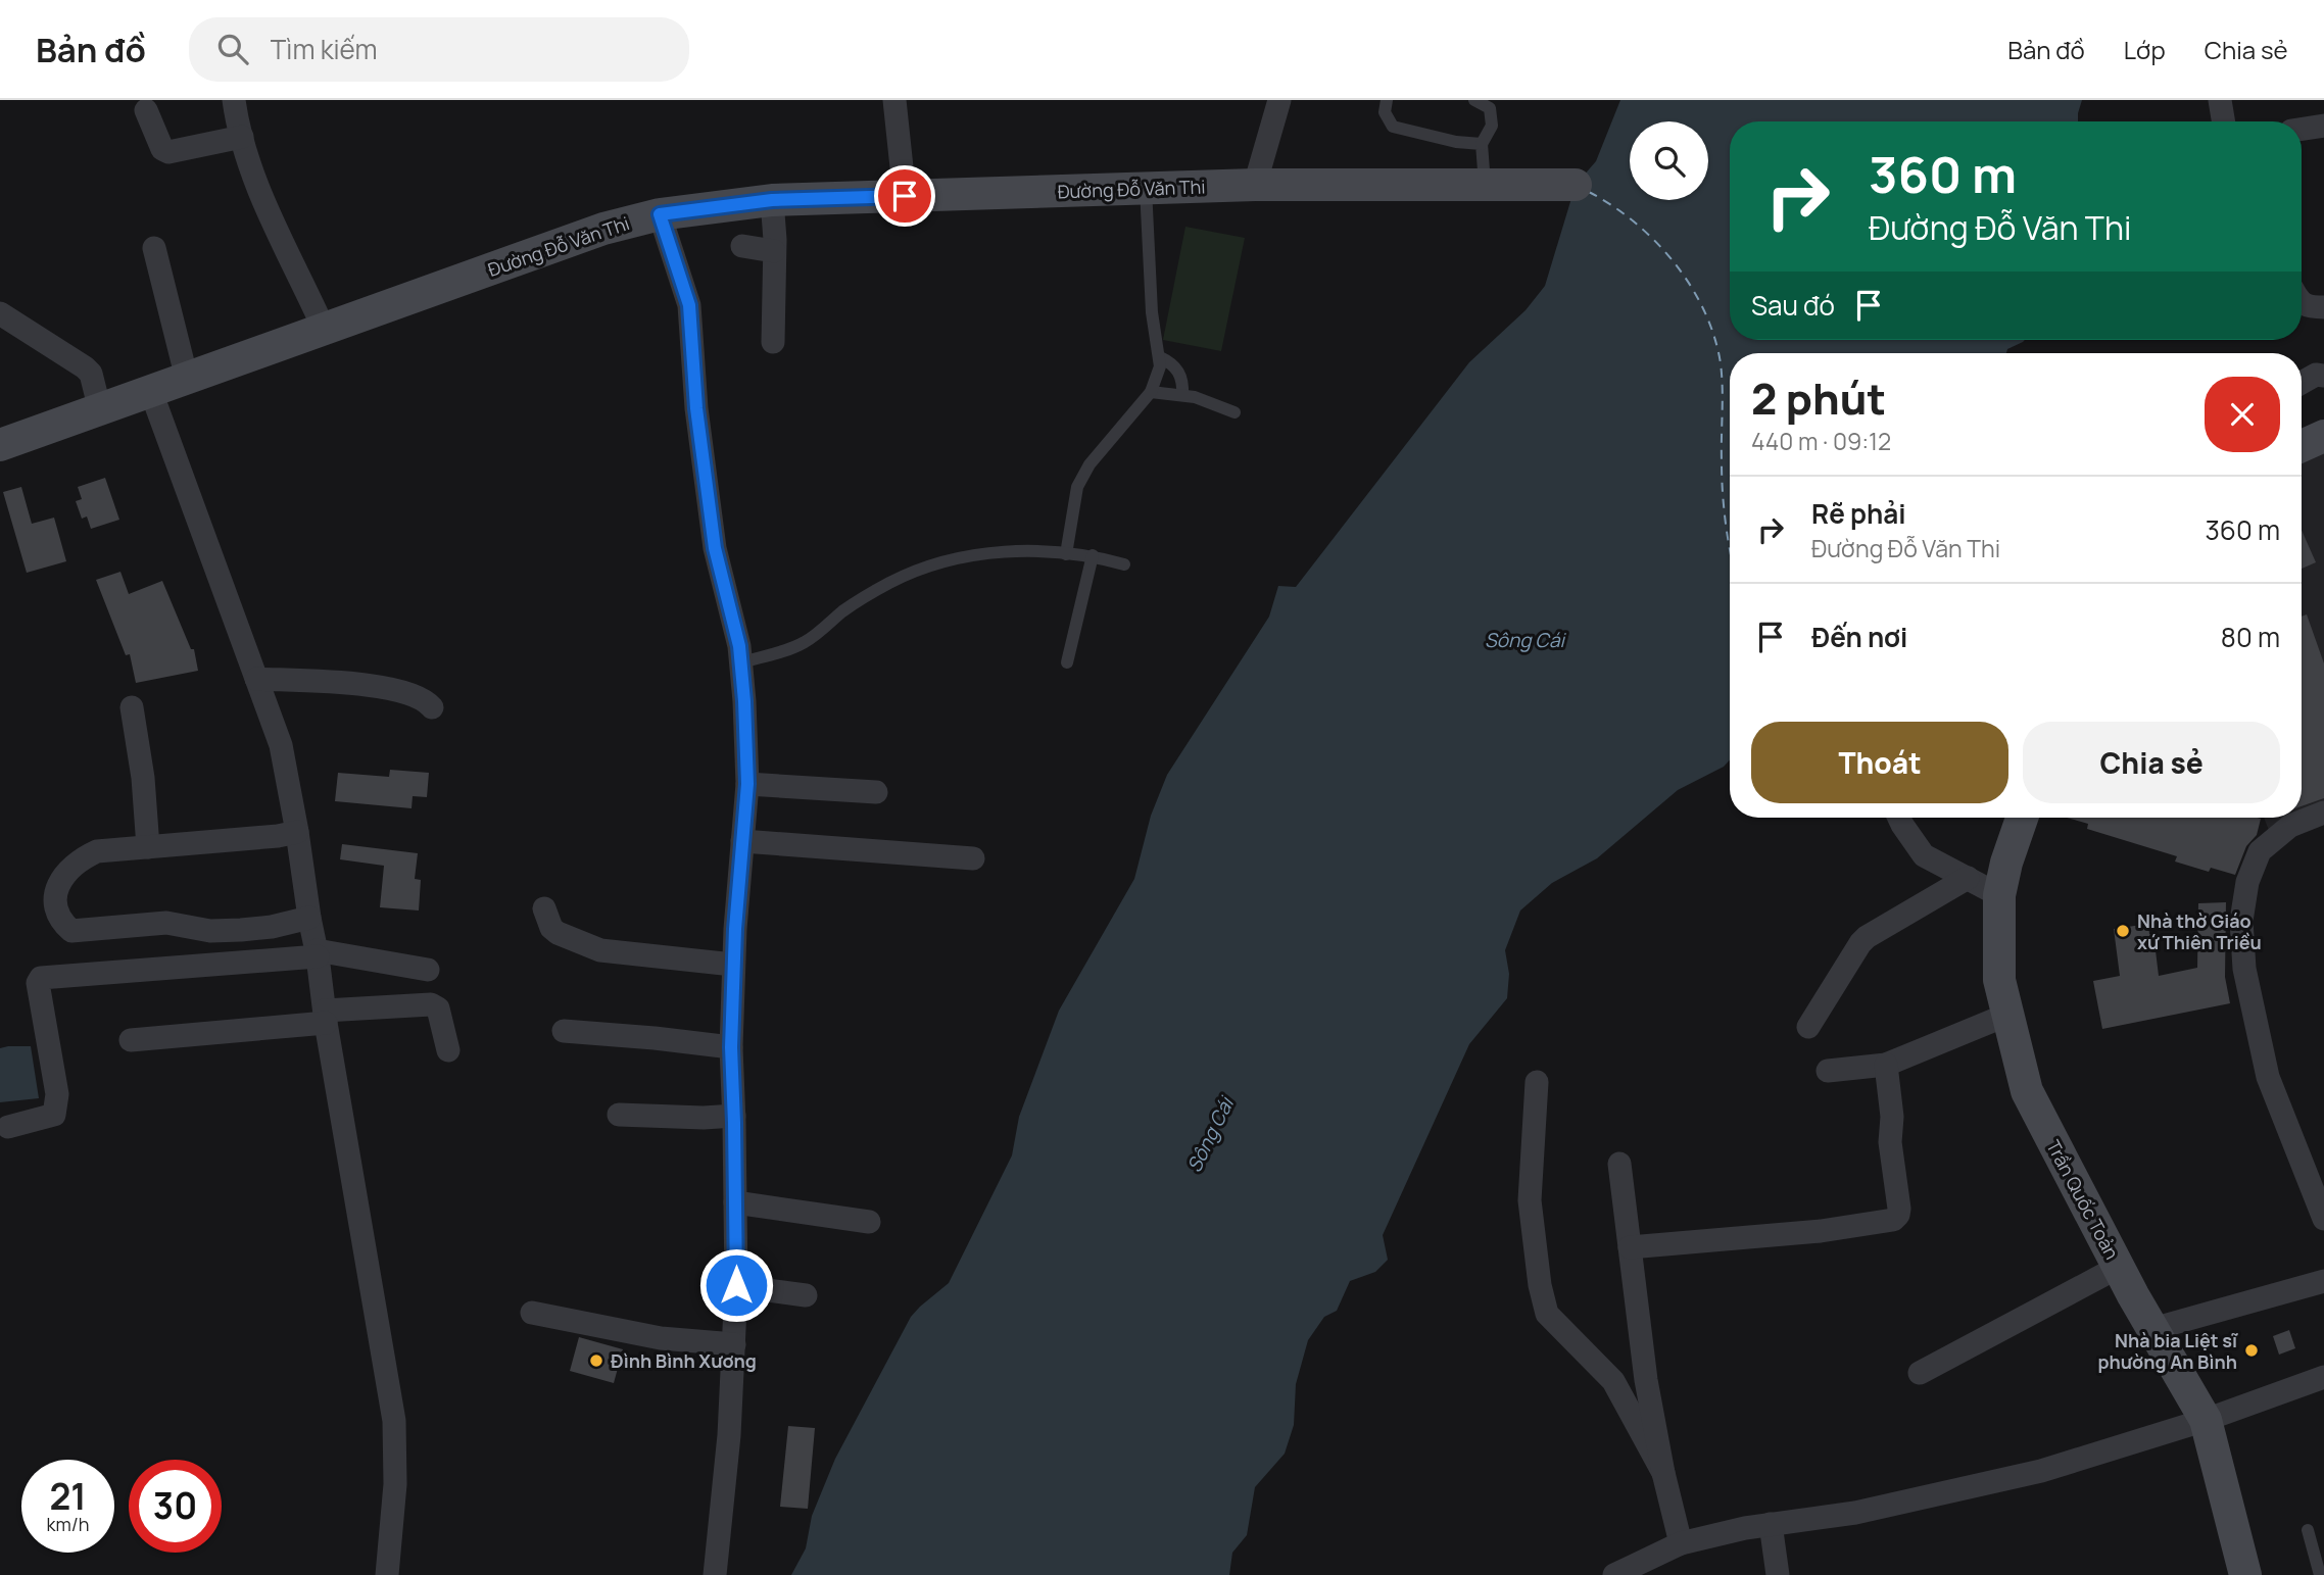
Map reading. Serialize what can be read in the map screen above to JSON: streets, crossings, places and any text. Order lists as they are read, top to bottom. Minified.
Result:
{"streets":{"street":["Đường Đỗ Văn Thi","Trần Quốc Toản"]},"water":["Sông Cái"],"places":["Nhà thờ Giáo xứ Thiên Triều","Nhà bia Liệt sĩ phường An Bình","Đình Bình Xương"],"page":{"header":"Bản đồ","search":"Tìm kiếm","nav":["Bản đồ","Lớp","Chia sẻ"],"turn":["360 m","Đường Đỗ Văn Thi"],"then":"Sau đó","heading":["2 phút","440 m · 09:12"],"list":[{"name":"Rẽ phải","note":"Đường Đỗ Văn Thi","value":"360 m"},{"name":"Đến nơi","value":"80 m"}],"buttons":["Thoát","Chia sẻ"],"speed":"21 km/h","limit":"30"}}
